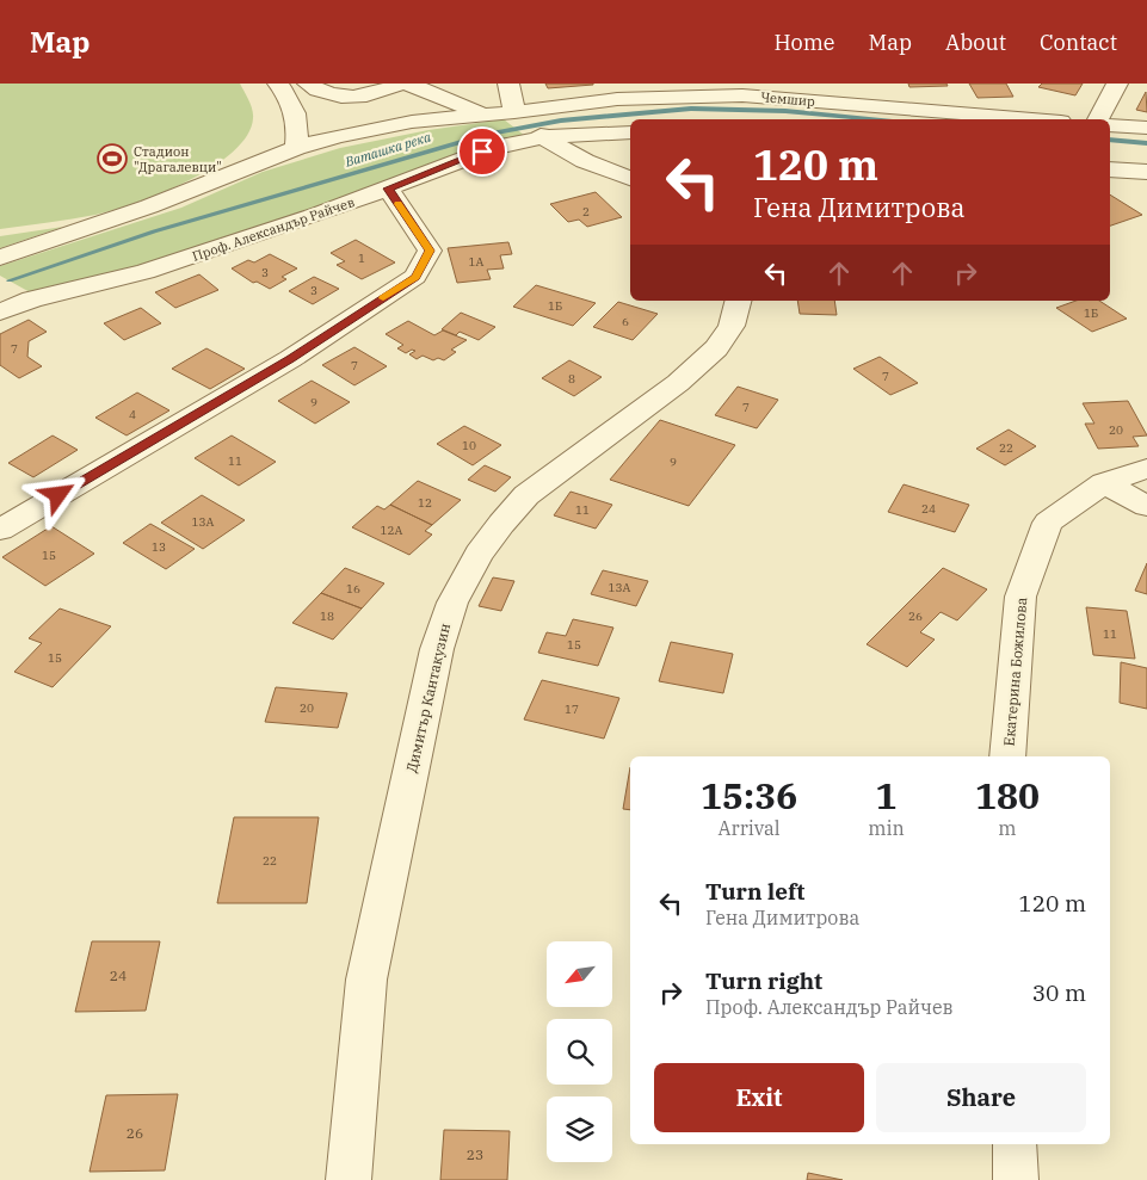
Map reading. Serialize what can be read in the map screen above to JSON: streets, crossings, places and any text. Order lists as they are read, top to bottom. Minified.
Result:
{"streets":{"street":["Чемшир","Проф. Александър Райчев","Екатерина Божилова","Димитър Кантакузин"]},"crossings":[["Чемшир","Проф. Александър Райчев"]],"water":["Ваташка река"],"places":{"sports":["Стадион \"Драгалевци\""]},"house_numbers":["2","1","1А","3","3","1Б","1Б","6","7","7","7","8","9","7","4","20","10","22","11","9","12","24","11","13А","12А","13","15","13А","16","18","26","11","15","15","20","17","22","24","26","23"],"north":"bottom left","page":{"header":"Map","nav":["Home","Map","About","Contact"],"turn":["120 m","Гена Димитрова"],"eta":["15:36","Arrival","1","min","180","m"],"list":[{"name":"Turn left","note":"Гена Димитрова","value":"120 m"},{"name":"Turn right","note":"Проф. Александър Райчев","value":"30 m"}],"buttons":["Exit","Share"]}}
